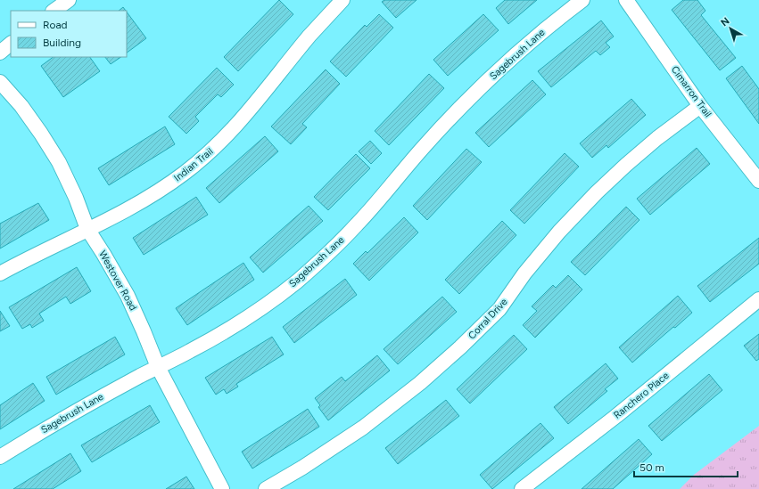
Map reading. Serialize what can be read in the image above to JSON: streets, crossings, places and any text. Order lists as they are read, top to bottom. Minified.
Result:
{"streets":{"street":["Sagebrush Lane","Cimarron Trail","Indian Trail","Westover Road","Corral Drive","Ranchero Place"]},"crossings":[["Sagebrush Lane","Westover Road"],["Cimarron Trail","Corral Drive"],["Indian Trail","Westover Road"]],"legend":["Road","Building"],"scale_bar":"50 m","north":"top left"}
